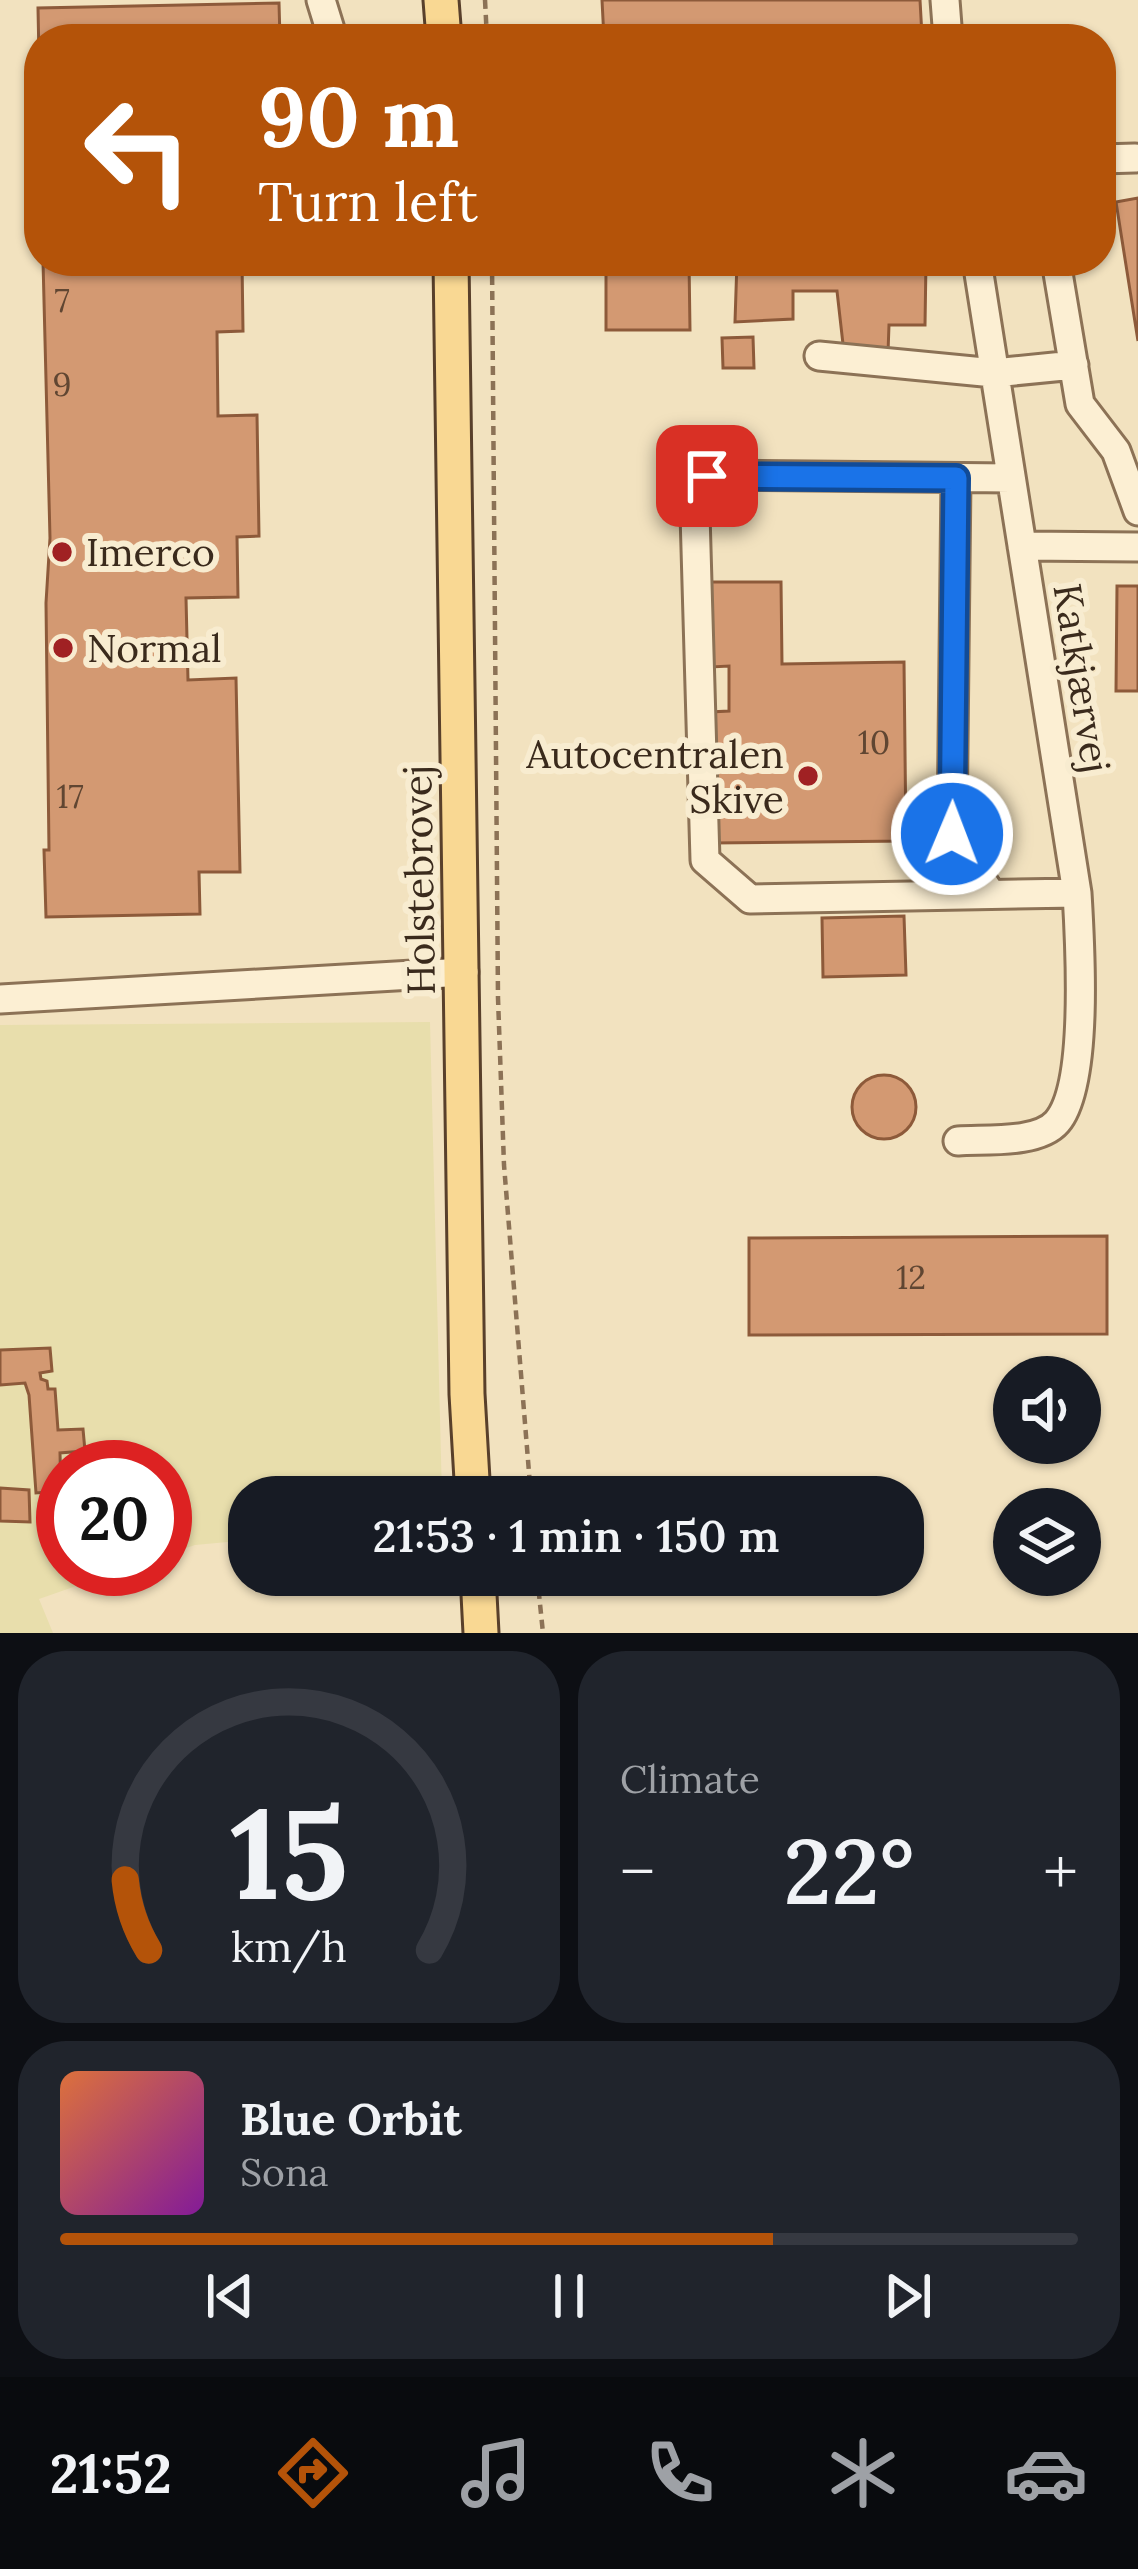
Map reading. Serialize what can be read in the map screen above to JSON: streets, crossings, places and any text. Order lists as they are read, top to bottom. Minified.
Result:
{"streets":{"main road":["Holstebrovej"],"street":["Katkjærvej"]},"places":["Imerco","Normal","Autocentralen Skive"],"house_numbers":["7","9","10","17","12"],"page":{"turn":["90 m","Turn left"],"limit":"20","trip":"21:53 · 1 min · 150 m","tile":"Climate","heat":["−","22°","+"],"song":["Blue Orbit","Sona"],"tabs":"21:52","gauge":["15","km/h"]}}
